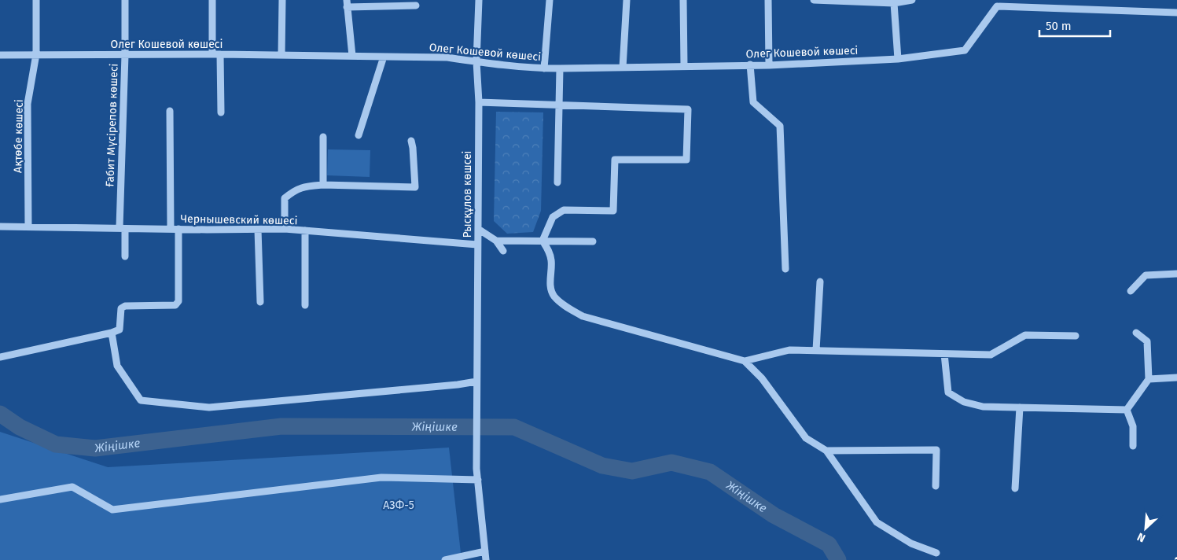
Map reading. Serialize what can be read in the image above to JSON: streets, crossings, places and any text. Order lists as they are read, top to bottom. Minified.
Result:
{"streets":{"street":["Олег Кошевой көшесі","Ғабит Мүсірепов көшесі","Ақтөбе көшесі","Рысқұлов көшсеі","Чернышевский көшесі"]},"crossings":[["Олег Кошевой көшесі","Ғабит Мүсірепов көшесі"],["Олег Кошевой көшесі","Ақтөбе көшесі"],["Олег Кошевой көшесі","Рысқұлов көшсеі"],["Ғабит Мүсірепов көшесі","Чернышевский көшесі"],["Ақтөбе көшесі","Чернышевский көшесі"],["Рысқұлов көшсеі","Чернышевский көшесі"]],"water":["Жіңішке"],"parks":["АЗФ-5"],"scale_bar":"50 m","north":"bottom left"}
